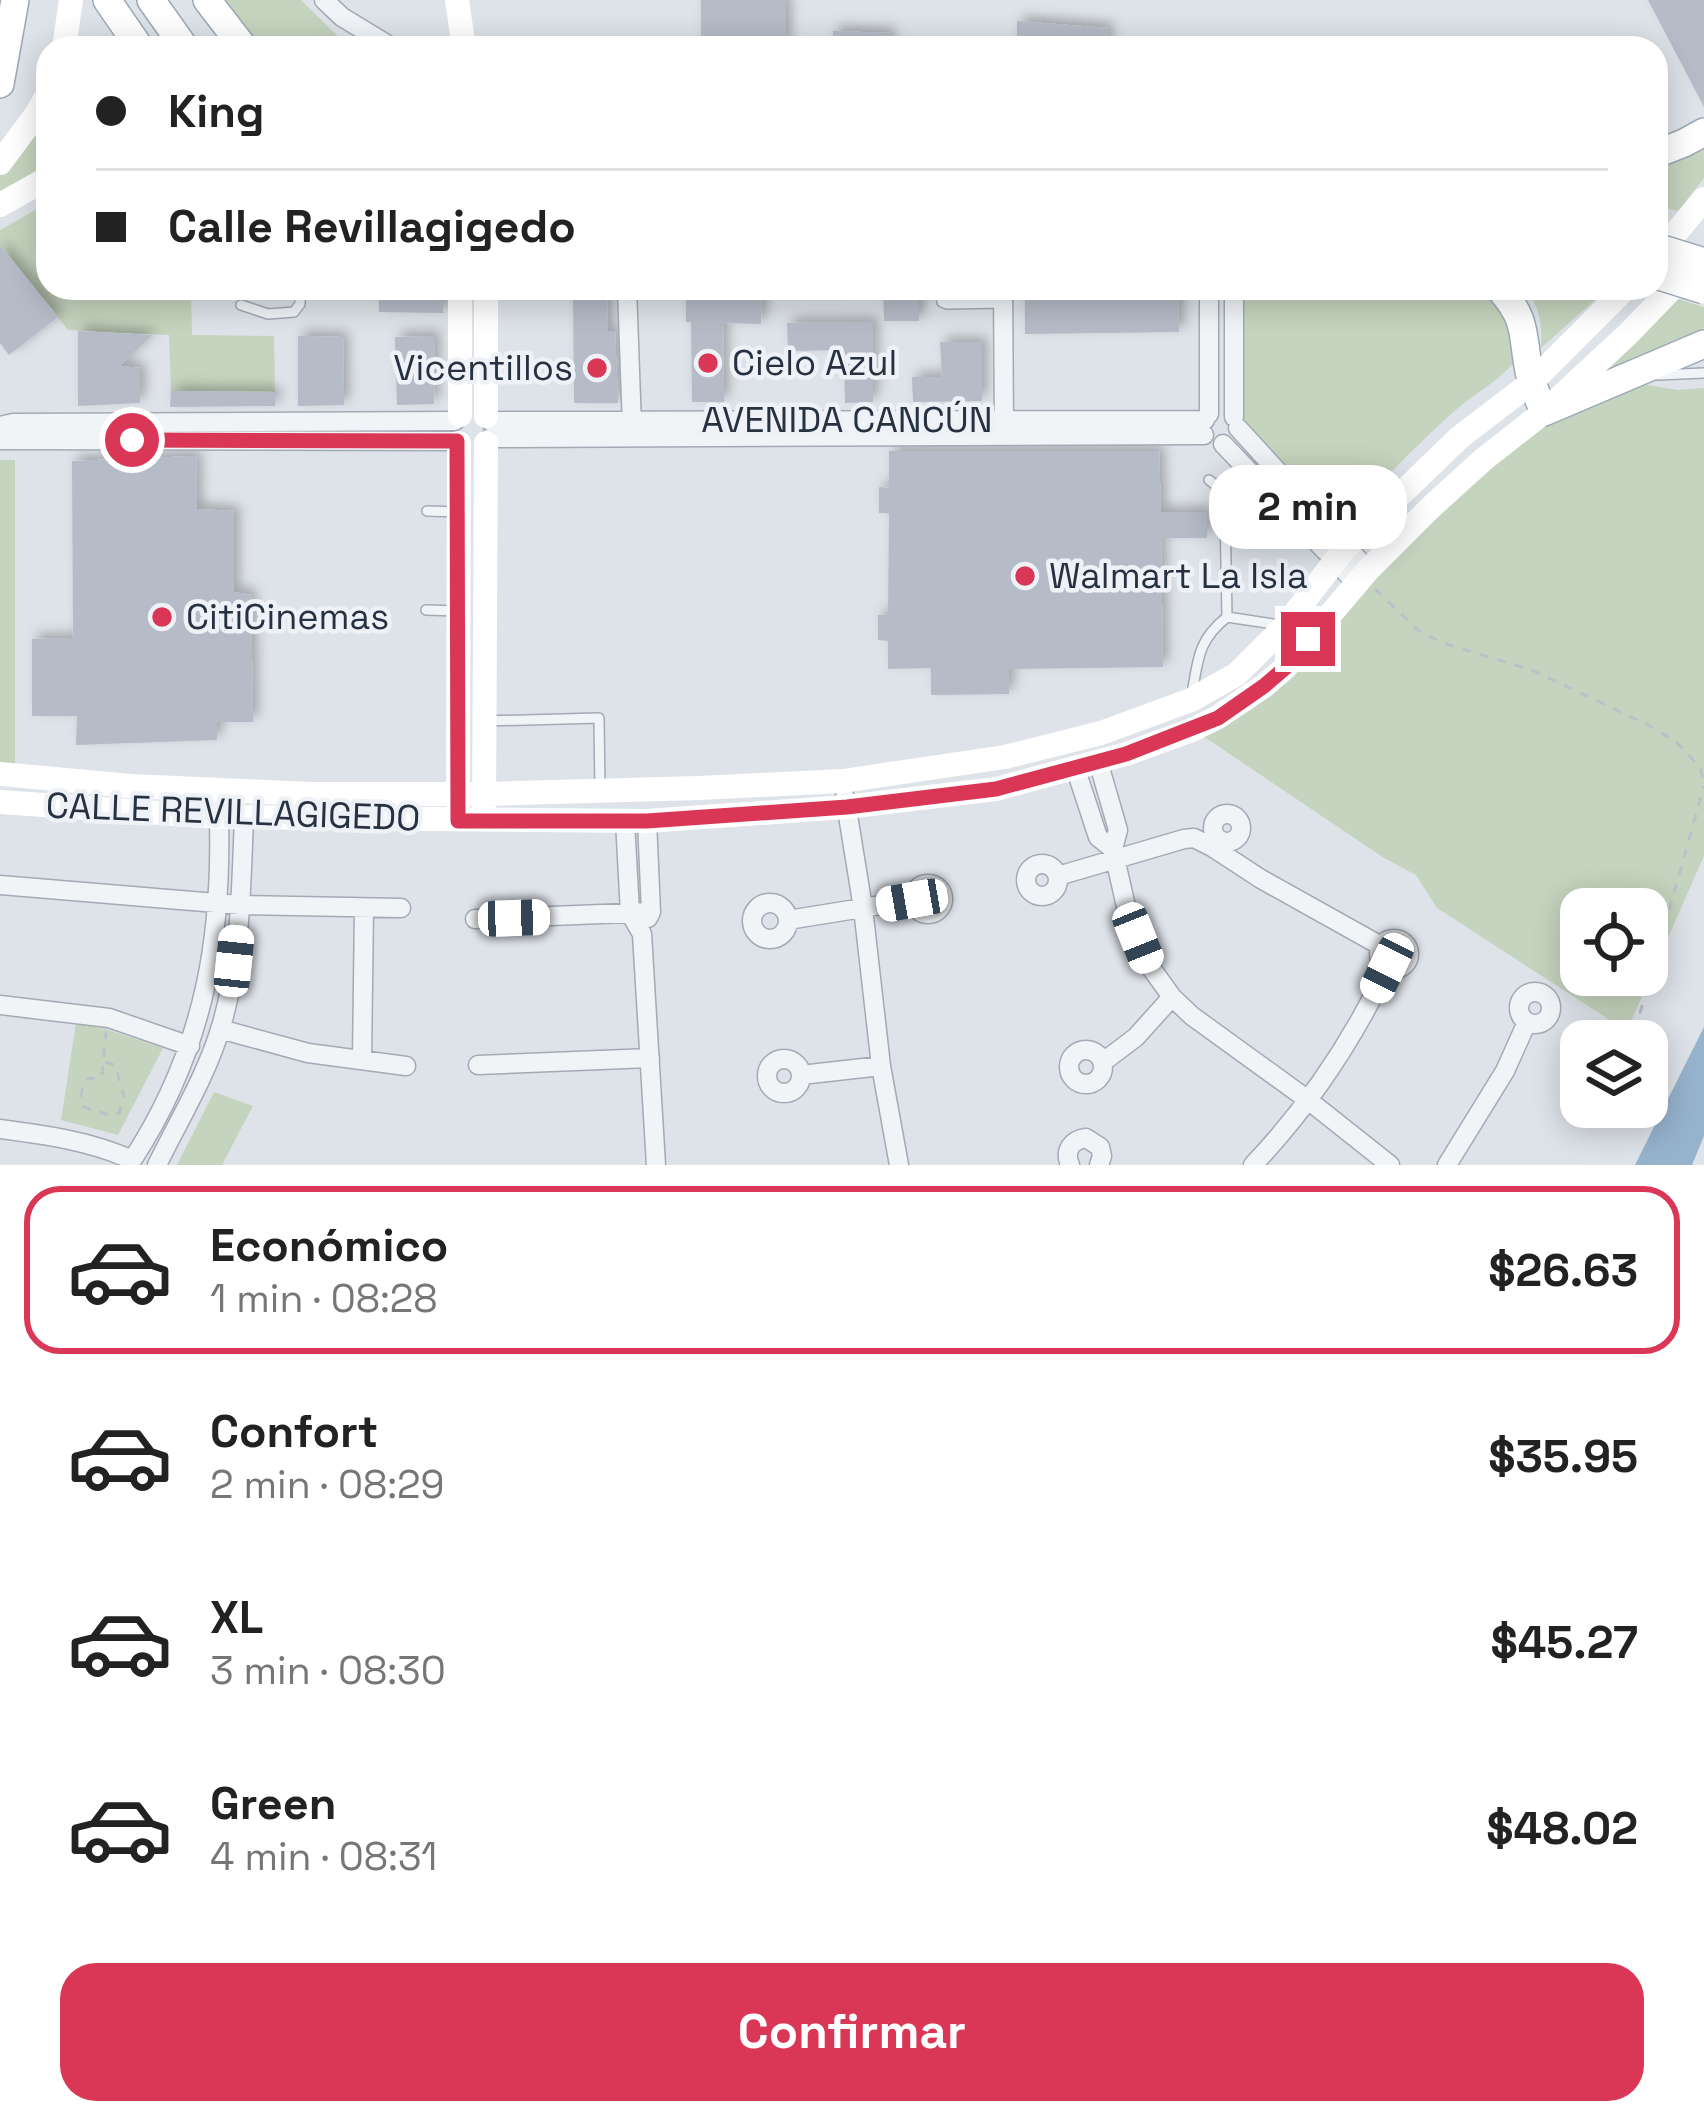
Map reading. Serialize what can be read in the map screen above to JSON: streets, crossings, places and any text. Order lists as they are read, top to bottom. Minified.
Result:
{"streets":{"street":["AVENIDA CANCÚN","CALLE REVILLAGIGEDO"]},"places":["Cielo Azul","Vicentillos","Walmart La Isla","CitiCinemas"],"page":{"banner":["King","Calle Revillagigedo"],"bubble":"2 min","list":[{"name":"Económico","note":"1 min · 08:28","value":"$26.63"},{"name":"Confort","note":"2 min · 08:29","value":"$35.95"},{"name":"XL","note":"3 min · 08:30","value":"$45.27"},{"name":"Green","note":"4 min · 08:31","value":"$48.02"}],"buttons":"Confirmar"}}
